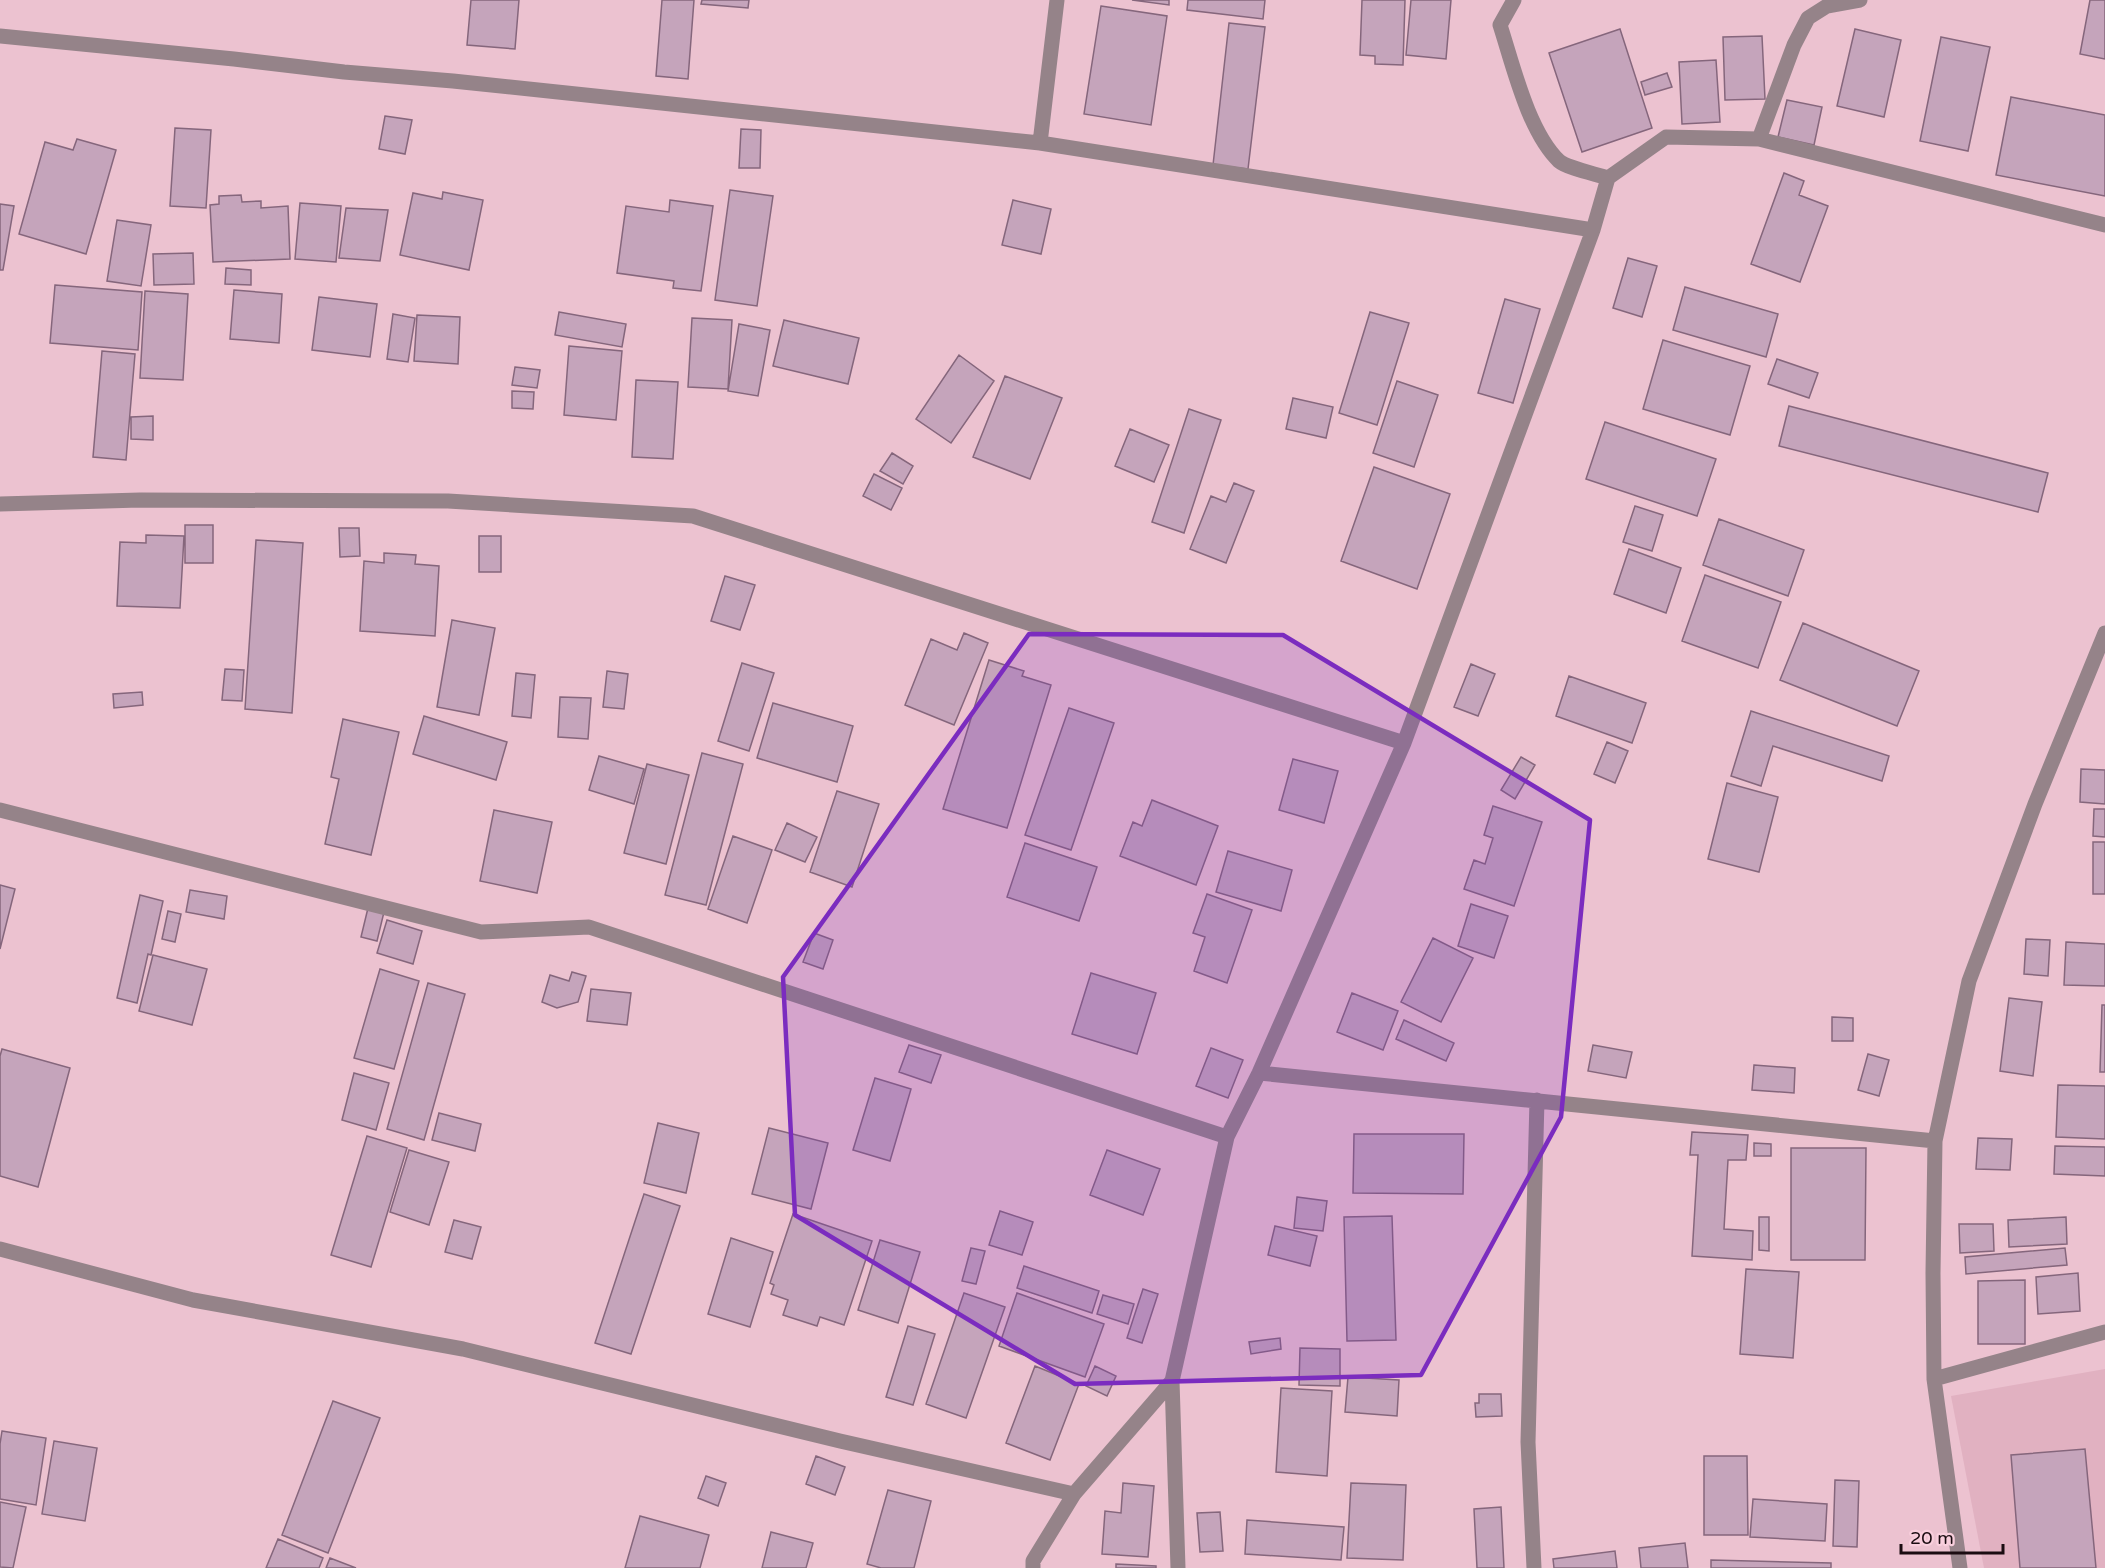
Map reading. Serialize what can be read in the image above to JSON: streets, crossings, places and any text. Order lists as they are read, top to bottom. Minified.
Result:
{"scale_bar":"20 m"}
